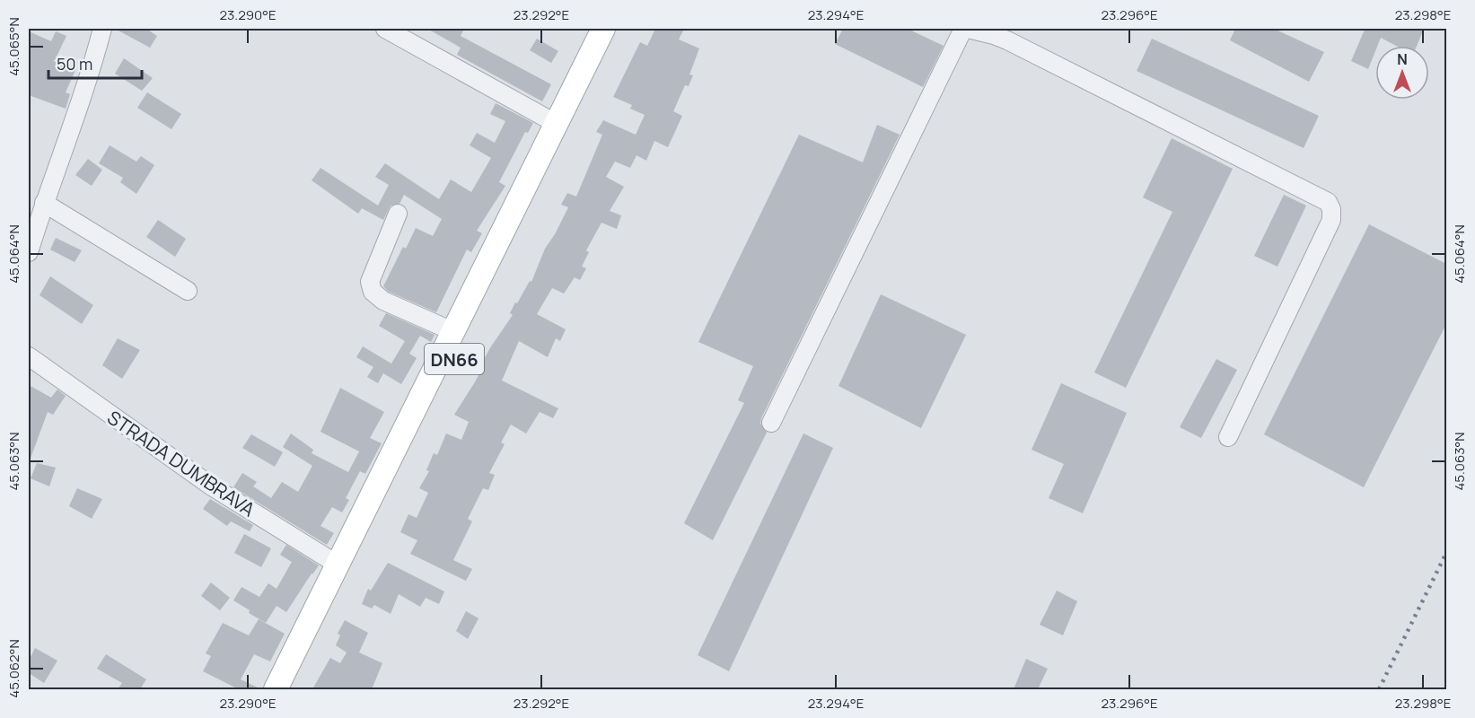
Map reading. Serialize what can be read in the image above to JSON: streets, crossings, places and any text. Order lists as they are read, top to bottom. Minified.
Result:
{"streets":{"main road":["DN66"],"street":["STRADA DUMBRAVA"]},"crossings":[["DN66","STRADA DUMBRAVA"]],"scale_bar":"50 m","north":"top","coordinates":["23.290°E","23.292°E","23.294°E","23.296°E","23.298°E","45.065°N","45.064°N","45.063°N","45.062°N"]}
